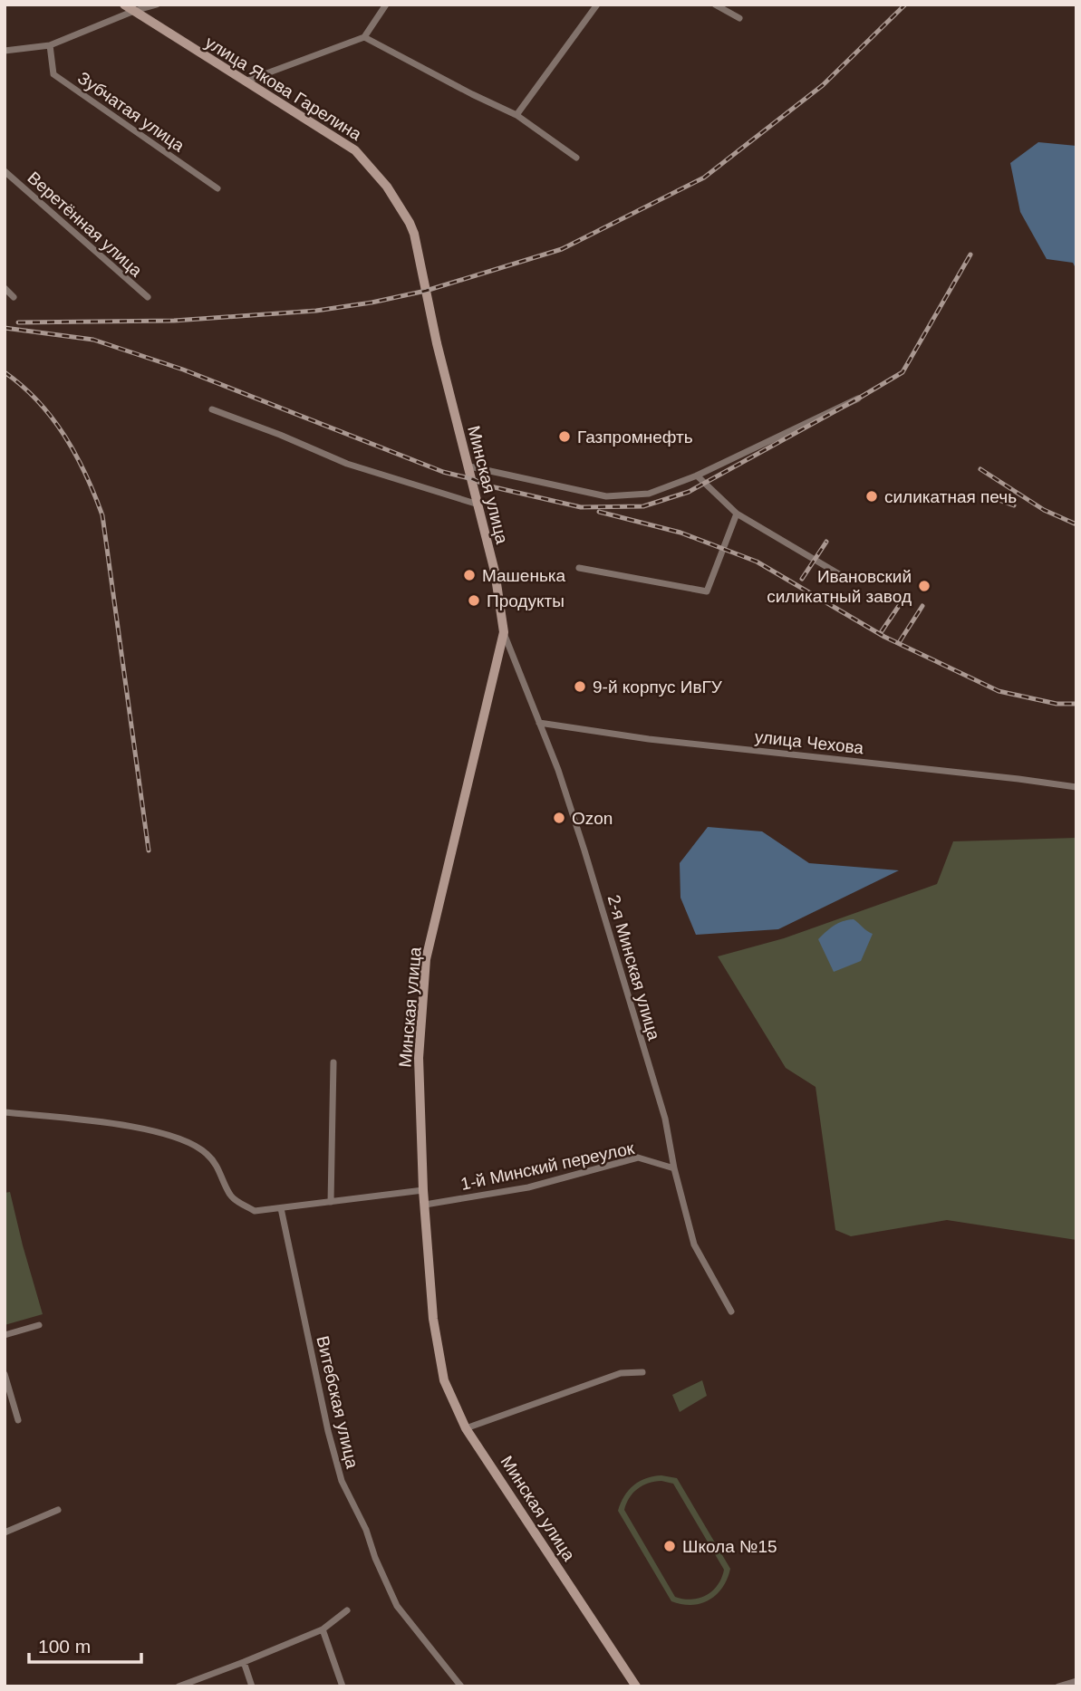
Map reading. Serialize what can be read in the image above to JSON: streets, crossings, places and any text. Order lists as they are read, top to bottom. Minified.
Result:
{"streets":{"main road":["улица Якова Гарелина","Минская улица"],"street":["Зубчатая улица","Веретённая улица","улица Чехова","2-я Минская улица","1-й Минский переулок","Витебская улица"]},"crossings":[["улица Якова Гарелина","Минская улица"],["Минская улица","2-я Минская улица"],["Минская улица","1-й Минский переулок"],["улица Чехова","2-я Минская улица"],["2-я Минская улица","1-й Минский переулок"]],"places":["Газпромнефть","силикатная печь","Машенька","Ивановский силикатный завод","Продукты","9-й корпус ИвГУ","Ozon","Школа №15"],"scale_bar":"100 m"}
